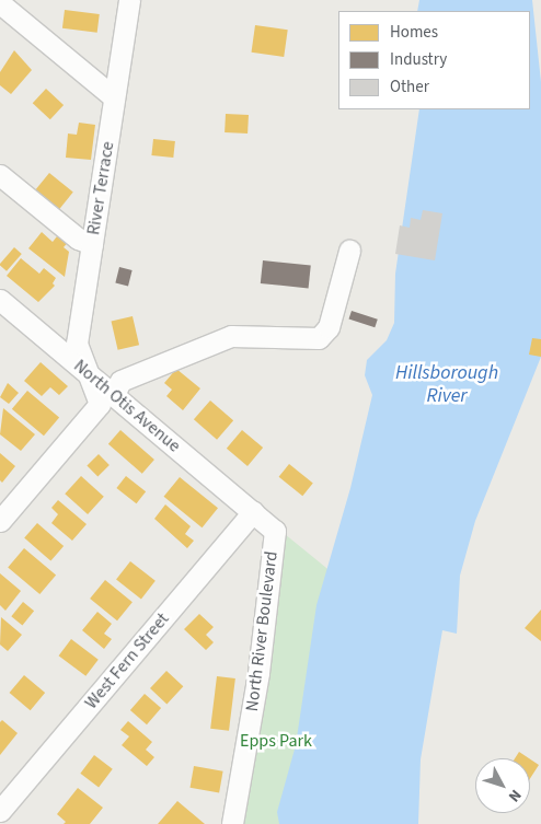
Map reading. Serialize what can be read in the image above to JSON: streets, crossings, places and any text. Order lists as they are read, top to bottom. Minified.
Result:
{"streets":{"street":["River Terrace","North Otis Avenue","North River Boulevard","West Fern Street"]},"crossings":[["River Terrace","North Otis Avenue"],["North Otis Avenue","North River Boulevard"],["North Otis Avenue","West Fern Street"],["North River Boulevard","West Fern Street"]],"water":["Hillsborough River"],"parks":["Epps Park"],"legend":["Homes","Industry","Other"],"north":"bottom right"}
